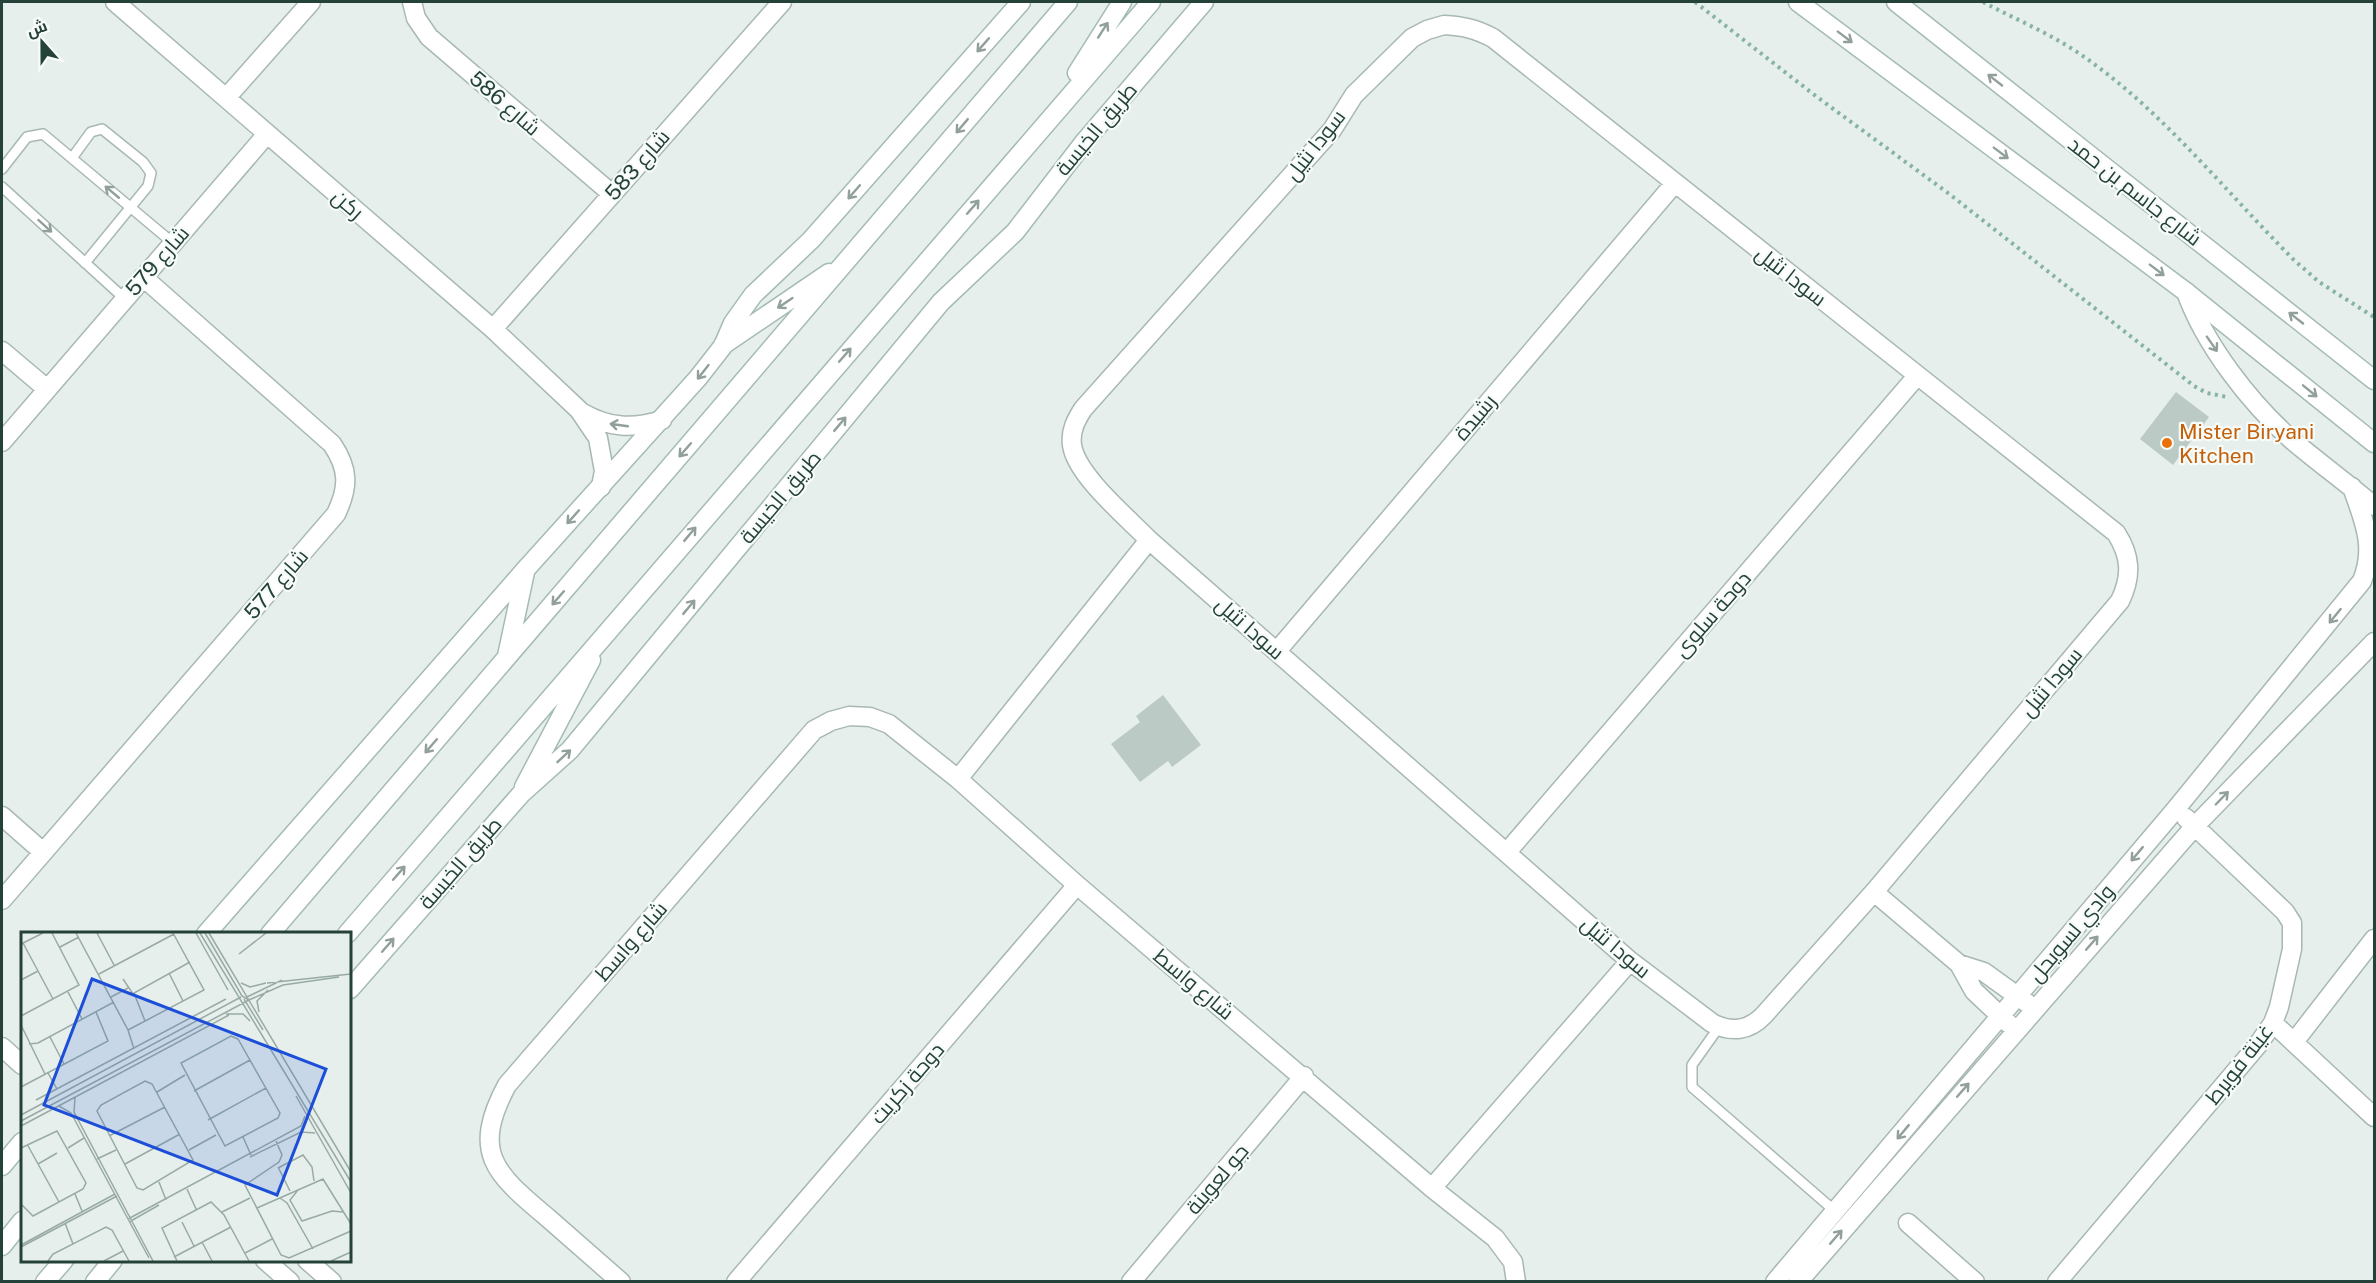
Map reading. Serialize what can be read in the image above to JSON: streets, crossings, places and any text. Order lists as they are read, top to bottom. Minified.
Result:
{"streets":{"street":["شارع 586","طريق الخيسة","سودا نثيل","شارع 583","شارع جاسم بن حمد","ركن","شارع 579","رشيدة","شارع 577","دوحة سلوى","وادي لسويحل","شارع واسط","غينة فويرط","دوحة زكريت","جو لعوينة"]},"crossings":[["شارع 586","شارع 583"],["سودا نثيل","رشيدة"],["سودا نثيل","دوحة سلوى"],["شارع 583","ركن"],["ركن","شارع 579"],["شارع 579","شارع 577"],["وادي لسويحل","غينة فويرط"],["شارع واسط","دوحة زكريت"],["شارع واسط","جو لعوينة"]],"places":["Mister Biryani Kitchen"],"north":"top"}
